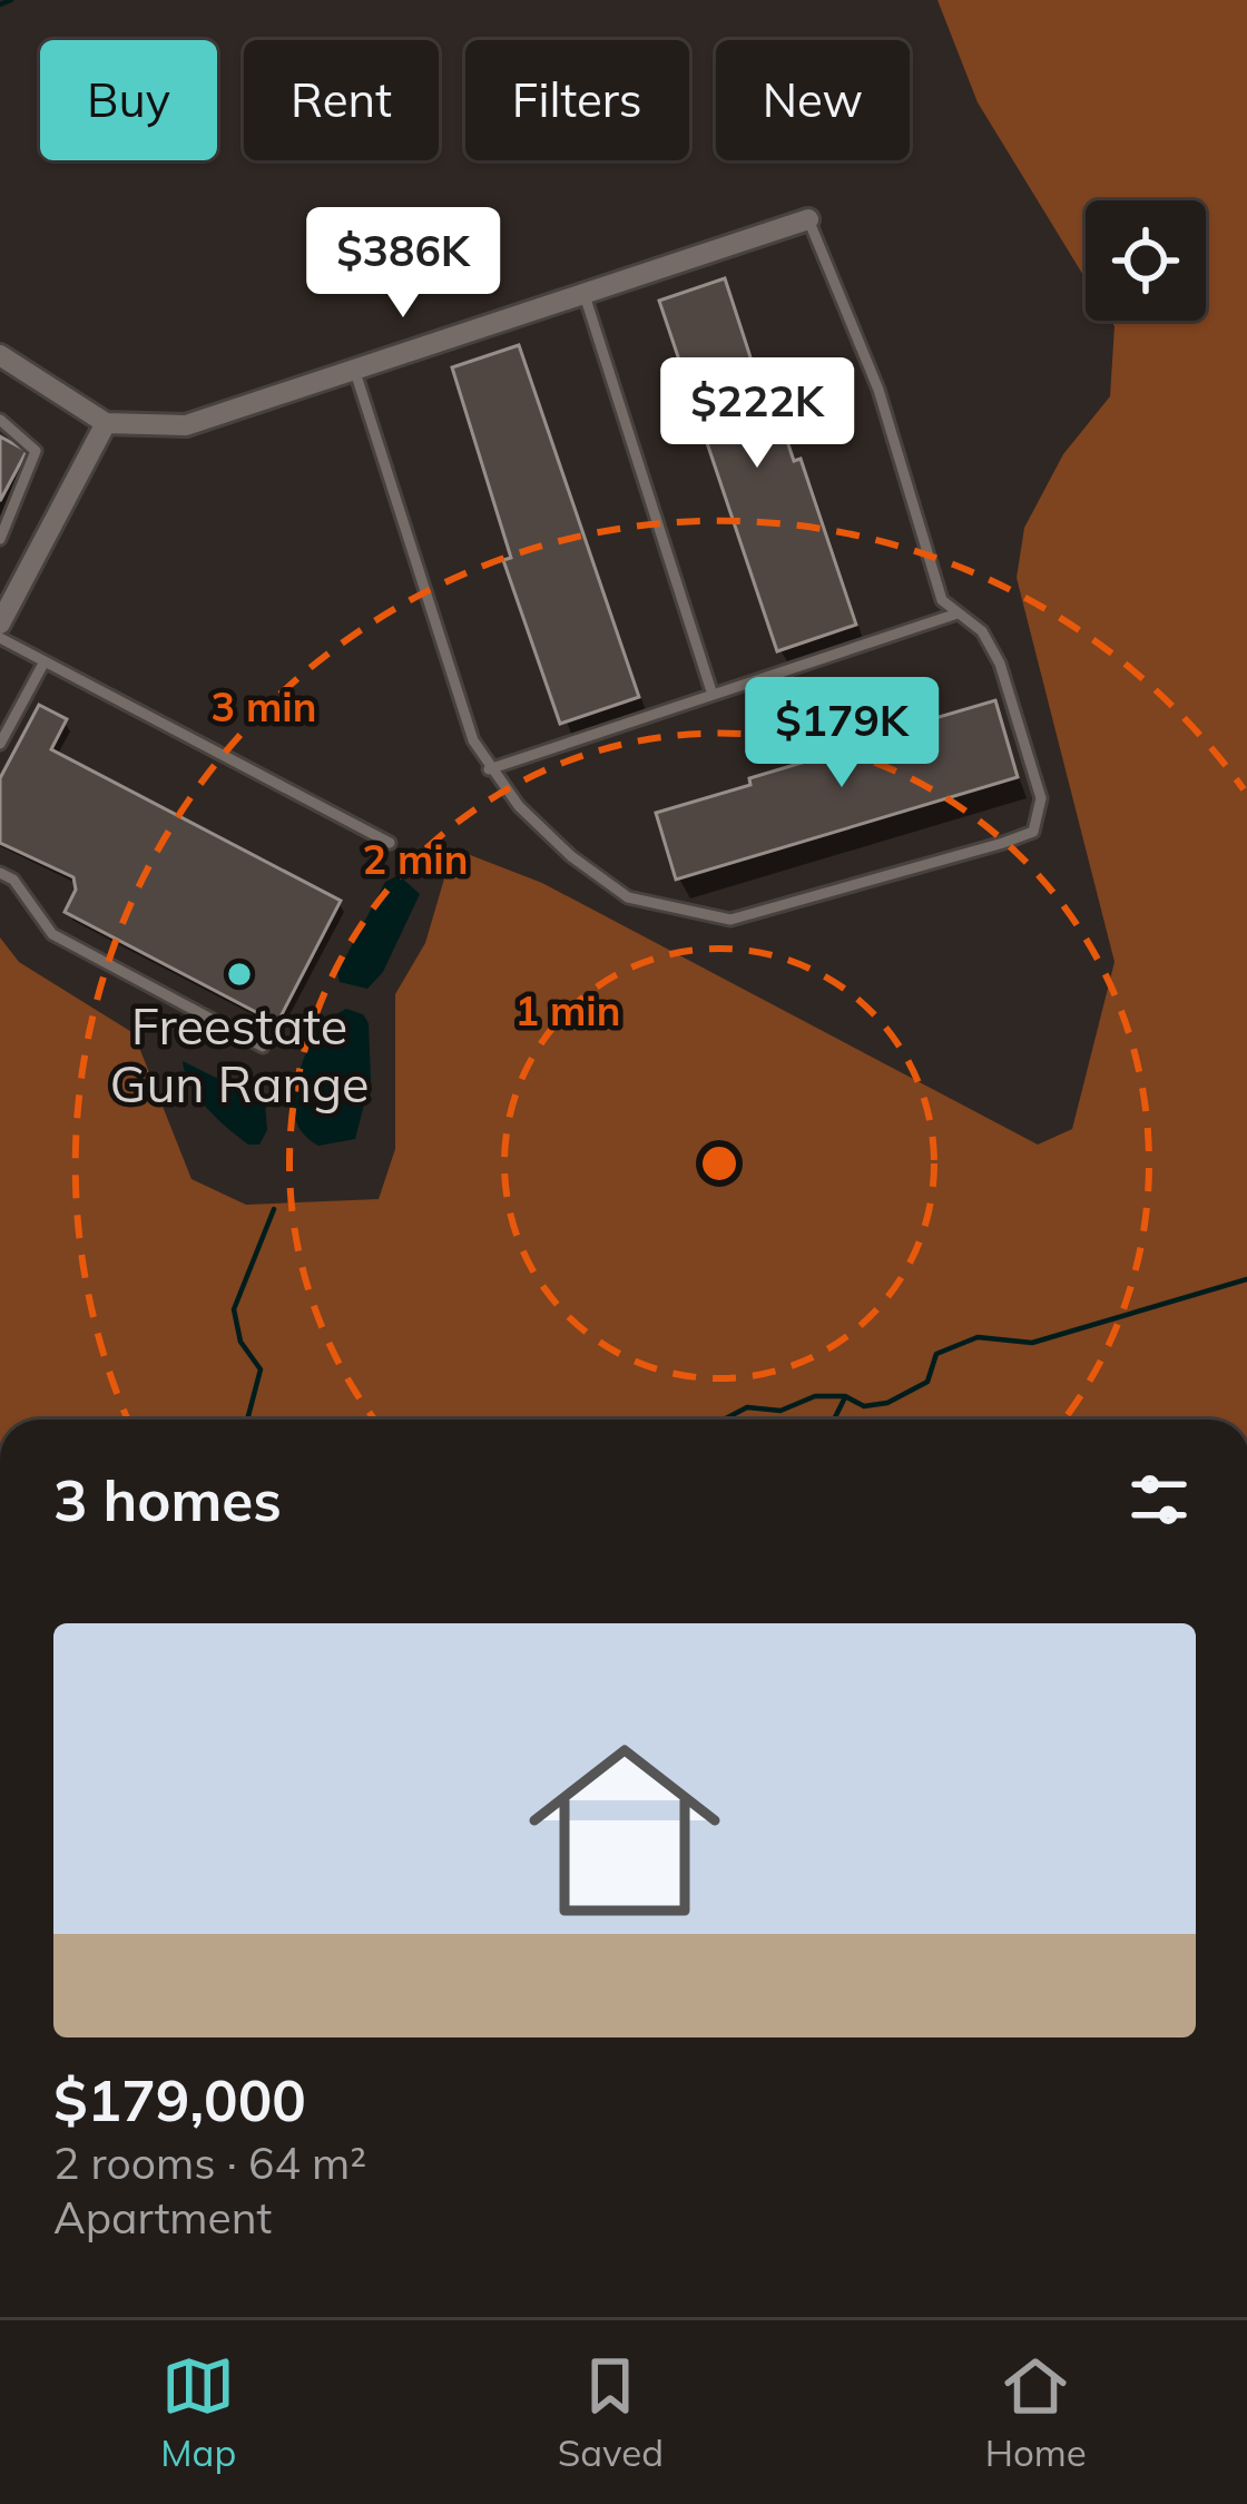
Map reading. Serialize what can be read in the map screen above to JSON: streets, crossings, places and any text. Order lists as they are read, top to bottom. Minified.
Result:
{"places":["Freestate Gun Range"],"page":{"chip":["Buy","Rent","Filters","New"],"price":["$386K","$222K","$179K"],"heading":"3 homes","list":[{"name":"$179,000","note":"2 rooms · 64 m² · Apartment"}],"tabs":["Map","Saved","Home"]},"rings":["3 min","2 min","1 min"]}
